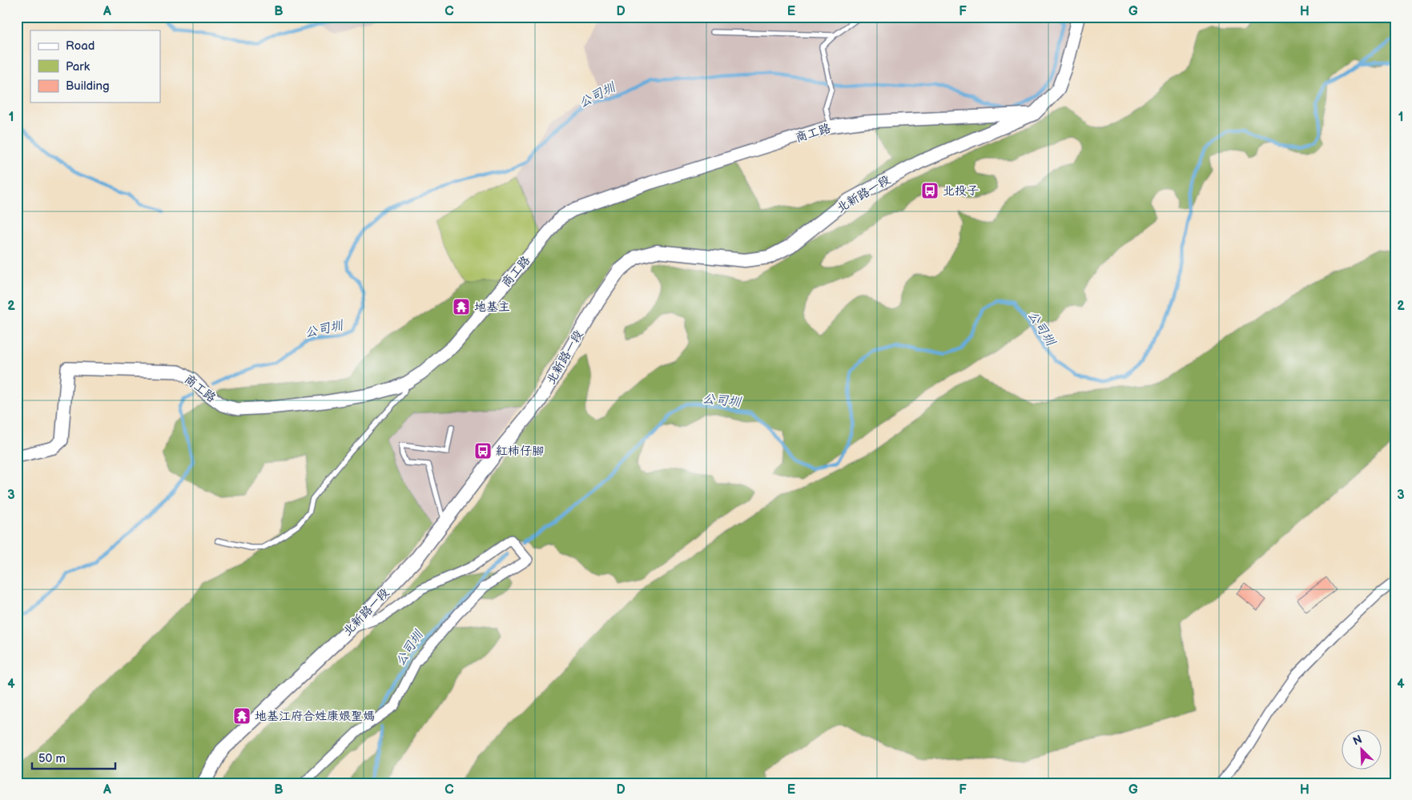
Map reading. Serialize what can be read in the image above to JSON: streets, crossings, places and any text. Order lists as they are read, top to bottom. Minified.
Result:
{"streets":{"main road":["北新路一段"],"street":["商工路"]},"crossings":[["商工路","北新路一段"]],"water":["公司圳"],"places":{"bus stop":["北投子","紅柿仔腳"],"temple":["地基主","地基江府合姓康娘聖媽"]},"legend":["Road","Park","Building"],"scale_bar":"50 m","north":"top left","grid":{"columns":["A","B","C","D","E","F","G","H"],"rows":["1","2","3","4"]}}
